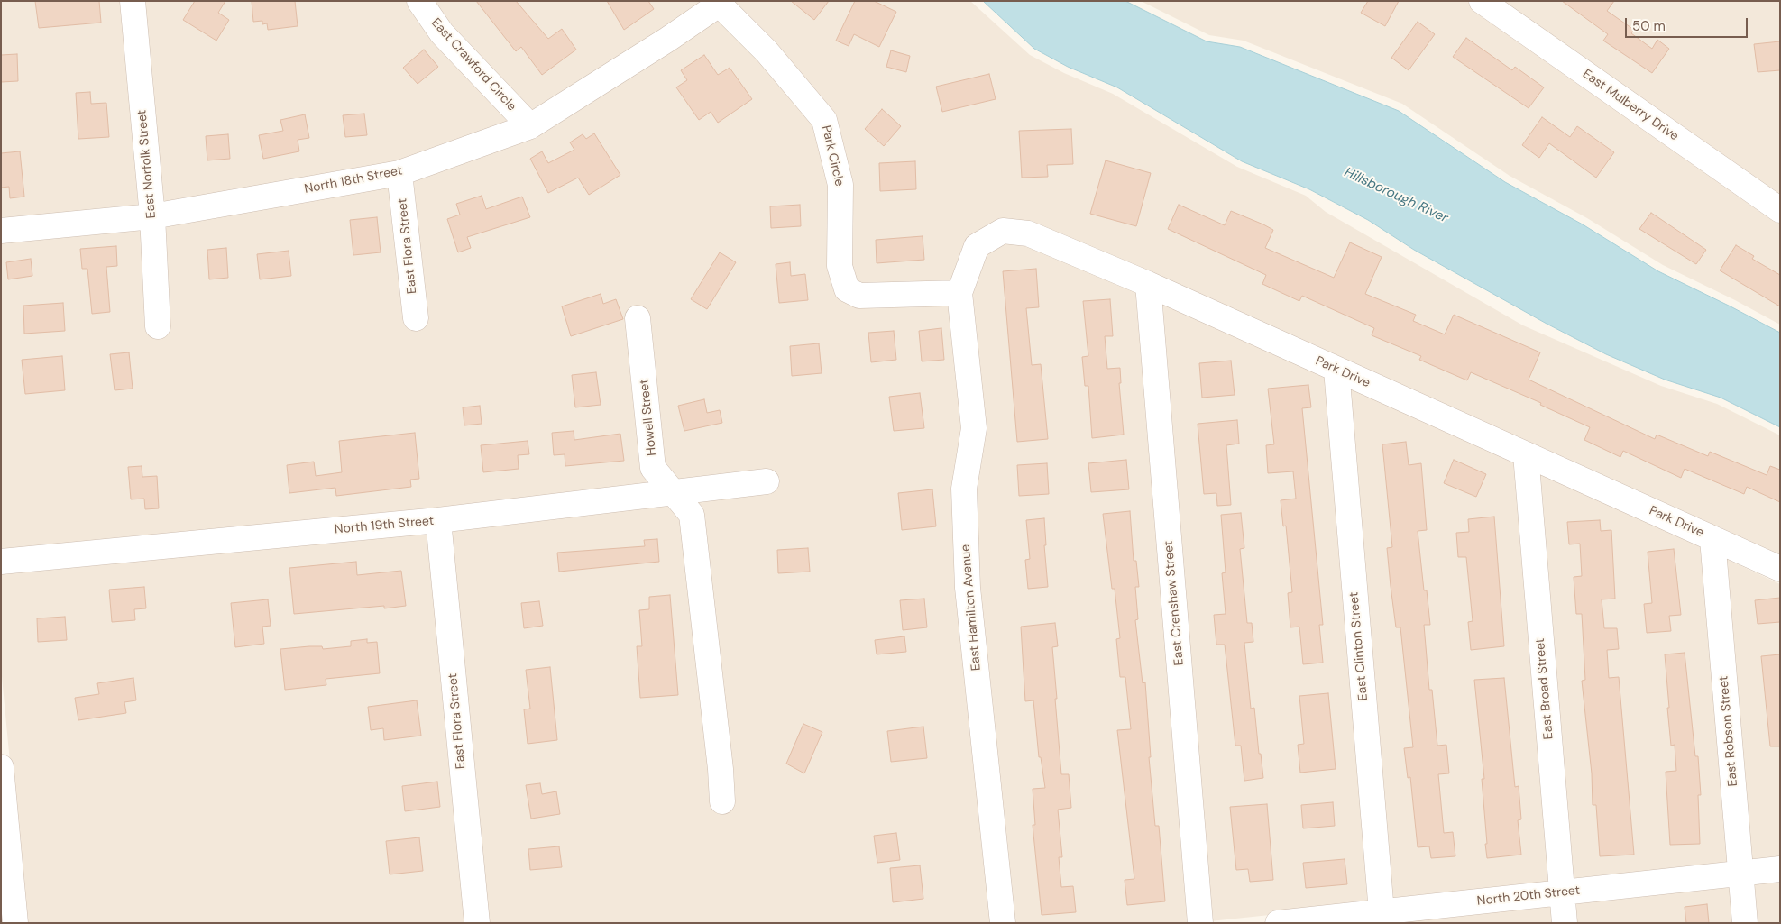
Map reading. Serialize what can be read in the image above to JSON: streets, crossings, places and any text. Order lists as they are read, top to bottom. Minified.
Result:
{"streets":{"street":["East Crawford Circle","East Mulberry Drive","Park Circle","East Norfolk Street","North 18th Street","East Flora Street","Park Drive","Howell Street","North 19th Street","East Crenshaw Street","East Hamilton Avenue","East Clinton Street","East Broad Street","East Robson Street","North 20th Street"]},"crossings":[["East Crawford Circle","North 18th Street"],["Park Circle","North 18th Street"],["Park Circle","Park Drive"],["Park Circle","East Hamilton Avenue"],["East Norfolk Street","North 18th Street"],["North 18th Street","East Flora Street"],["East Flora Street","North 19th Street"],["Park Drive","East Crenshaw Street"],["Park Drive","East Hamilton Avenue"],["Park Drive","East Clinton Street"],["Park Drive","East Broad Street"],["Park Drive","East Robson Street"],["Howell Street","North 19th Street"],["East Clinton Street","North 20th Street"],["East Broad Street","North 20th Street"],["East Robson Street","North 20th Street"]],"water":["Hillsborough River"],"scale_bar":"50 m"}
